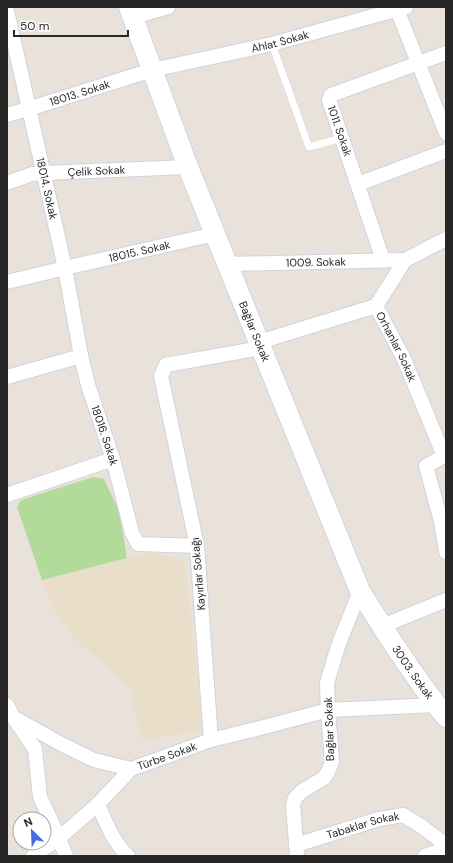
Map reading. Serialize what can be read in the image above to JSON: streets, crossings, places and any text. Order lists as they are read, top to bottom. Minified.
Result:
{"streets":{"main road":["Bağlar Sokak","3003. Sokak"],"street":["Ahlat Sokak","18013. Sokak","1011. Sokak","Çelik Sokak","18014. Sokak","18015. Sokak","1009. Sokak","Orhanlar Sokak","18016. Sokak","Kayırlar Sokağı","Türbe Sokak","Tabaklar Sokak"]},"crossings":[["Ahlat Sokak","18013. Sokak"],["Ahlat Sokak","Bağlar Sokak"],["18013. Sokak","18014. Sokak"],["18013. Sokak","Bağlar Sokak"],["1011. Sokak","1009. Sokak"],["Çelik Sokak","18014. Sokak"],["Çelik Sokak","Bağlar Sokak"],["18014. Sokak","18015. Sokak"],["18014. Sokak","18016. Sokak"],["18015. Sokak","Bağlar Sokak"],["18015. Sokak","18016. Sokak"],["1009. Sokak","Bağlar Sokak"],["Bağlar Sokak","Orhanlar Sokak"],["Bağlar Sokak","3003. Sokak"],["Bağlar Sokak","Türbe Sokak"],["Bağlar Sokak","Tabaklar Sokak"],["Orhanlar Sokak","Kayırlar Sokağı"],["18016. Sokak","Kayırlar Sokağı"],["Kayırlar Sokağı","Türbe Sokak"],["3003. Sokak","Türbe Sokak"]],"scale_bar":"50 m","north":"top left"}
